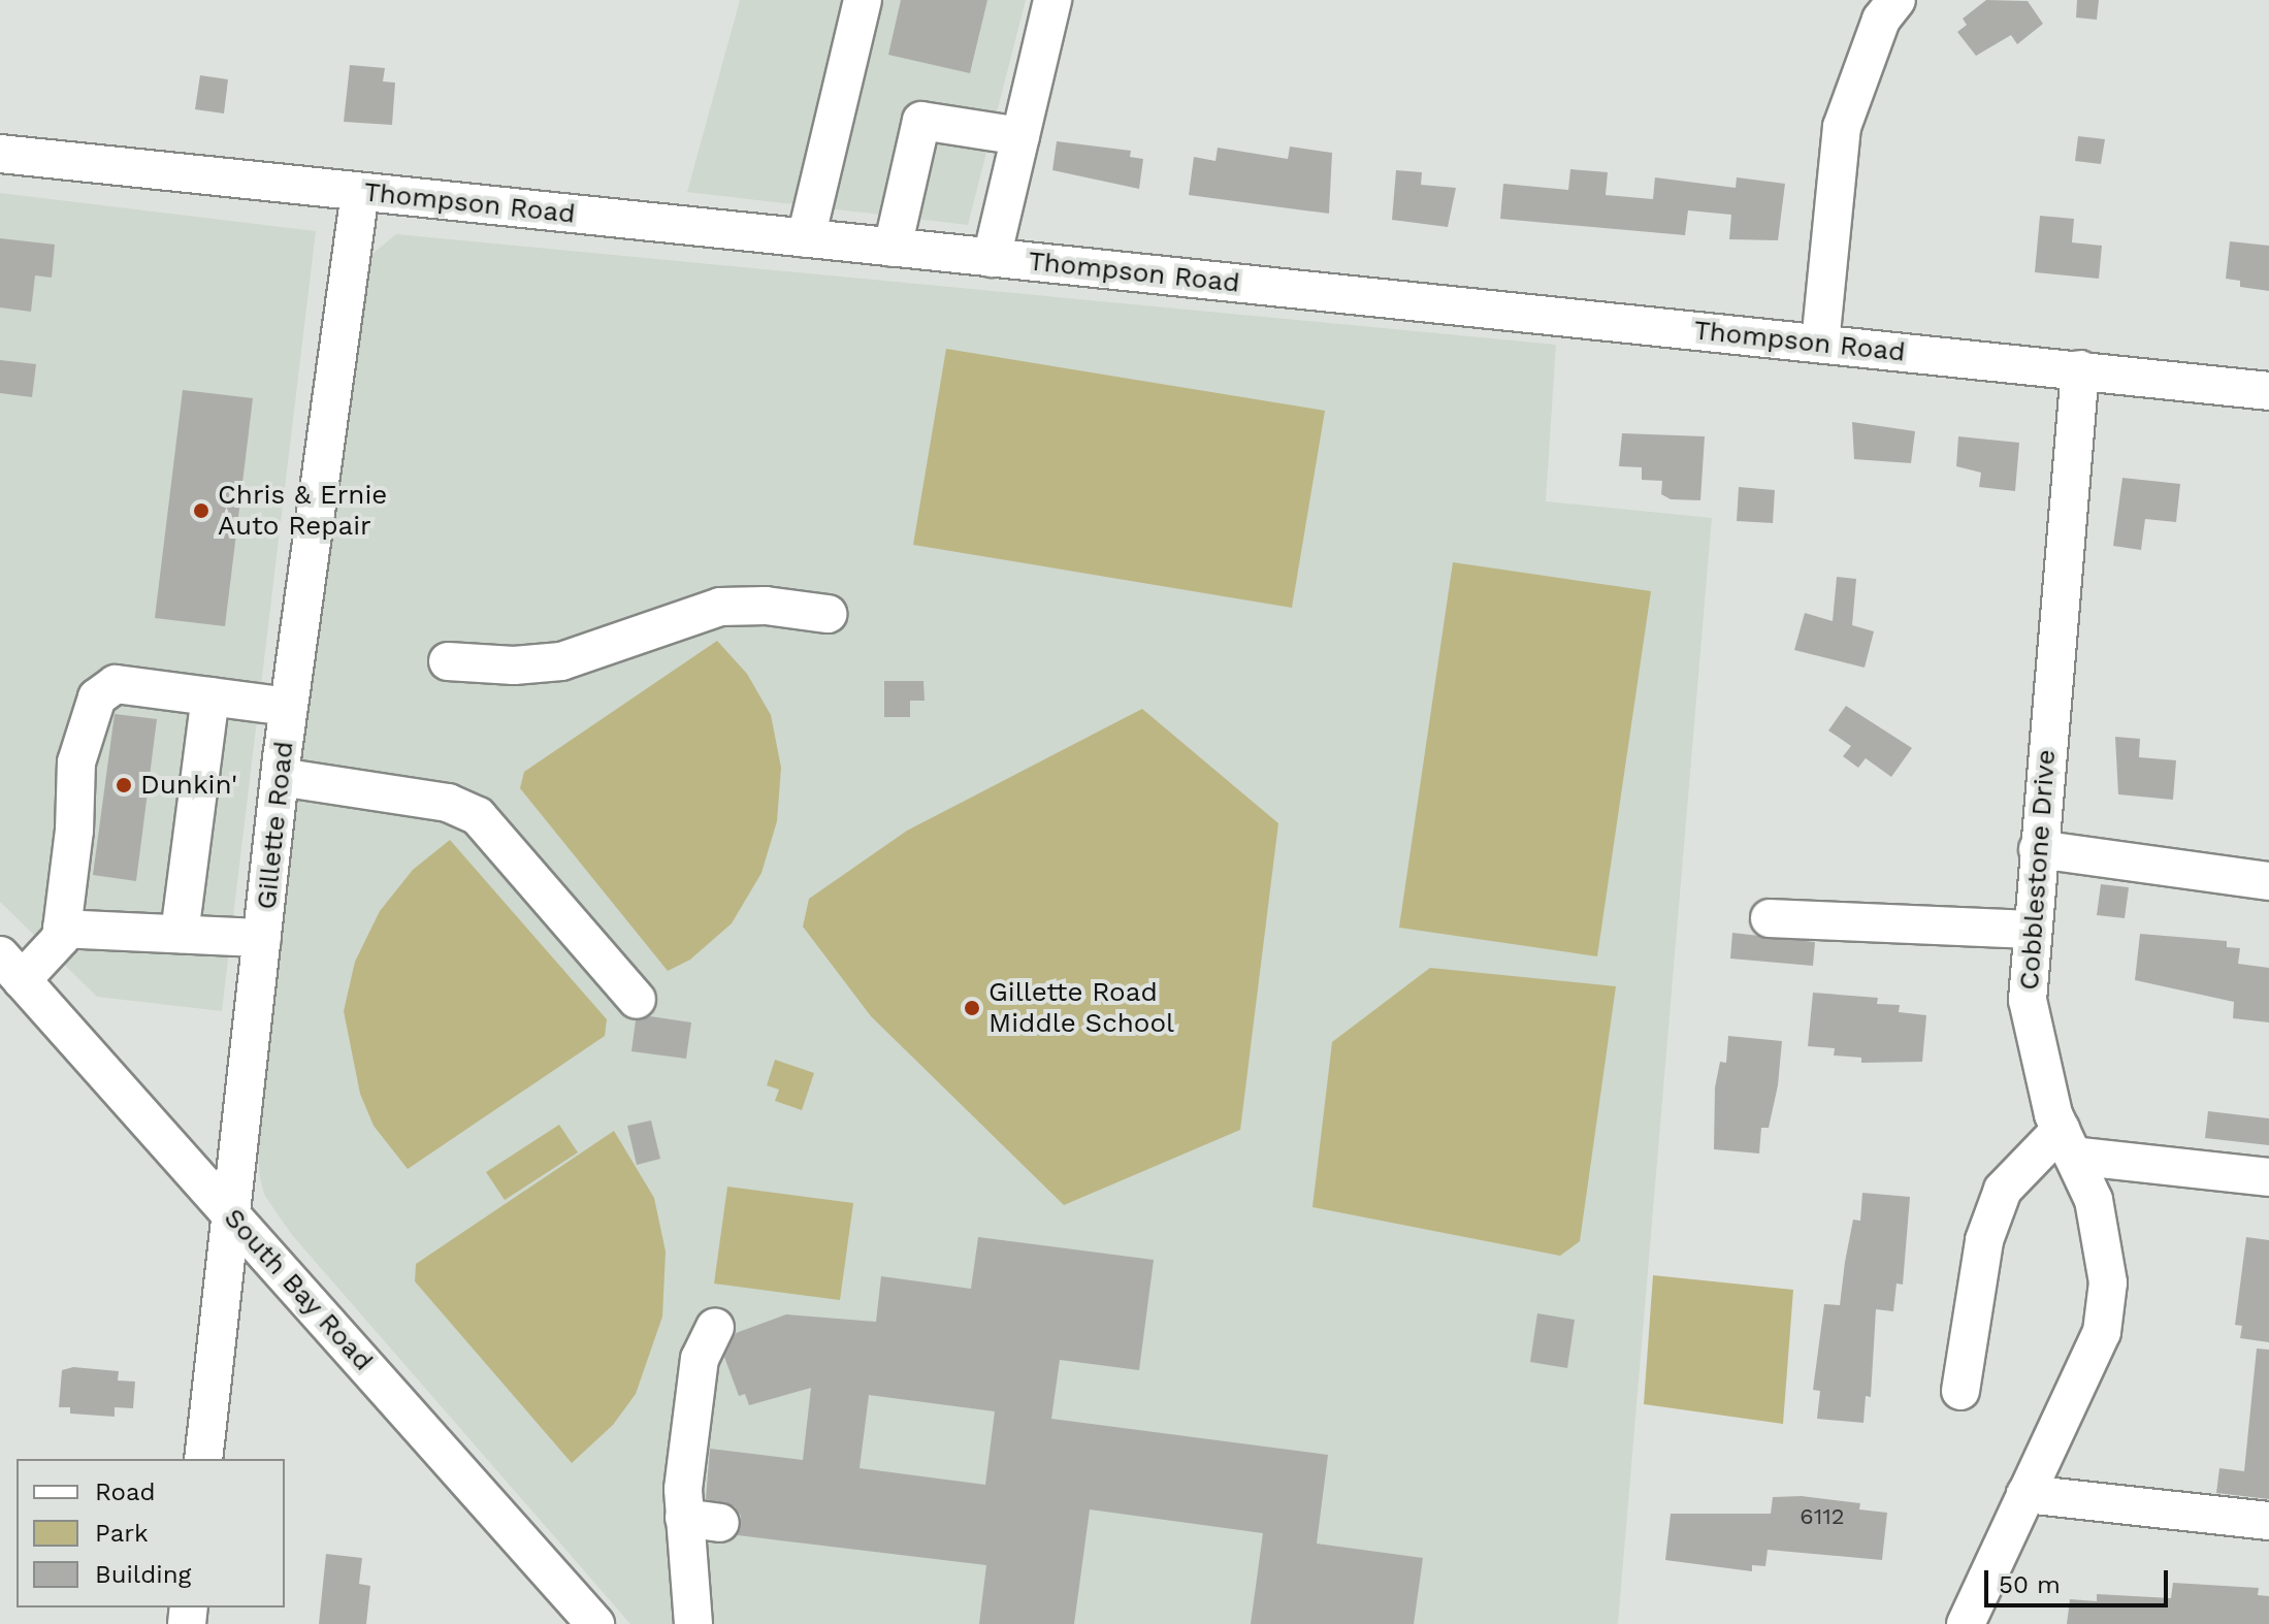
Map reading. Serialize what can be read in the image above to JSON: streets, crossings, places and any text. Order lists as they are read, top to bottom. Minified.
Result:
{"streets":{"street":["Thompson Road","Gillette Road","Cobblestone Drive","South Bay Road"]},"crossings":[["Thompson Road","Gillette Road"],["Thompson Road","Cobblestone Drive"],["Gillette Road","South Bay Road"]],"places":["Chris & Ernie Auto Repair","Dunkin'","Gillette Road Middle School"],"house_numbers":["6112"],"legend":["Road","Park","Building"],"scale_bar":"50 m"}
